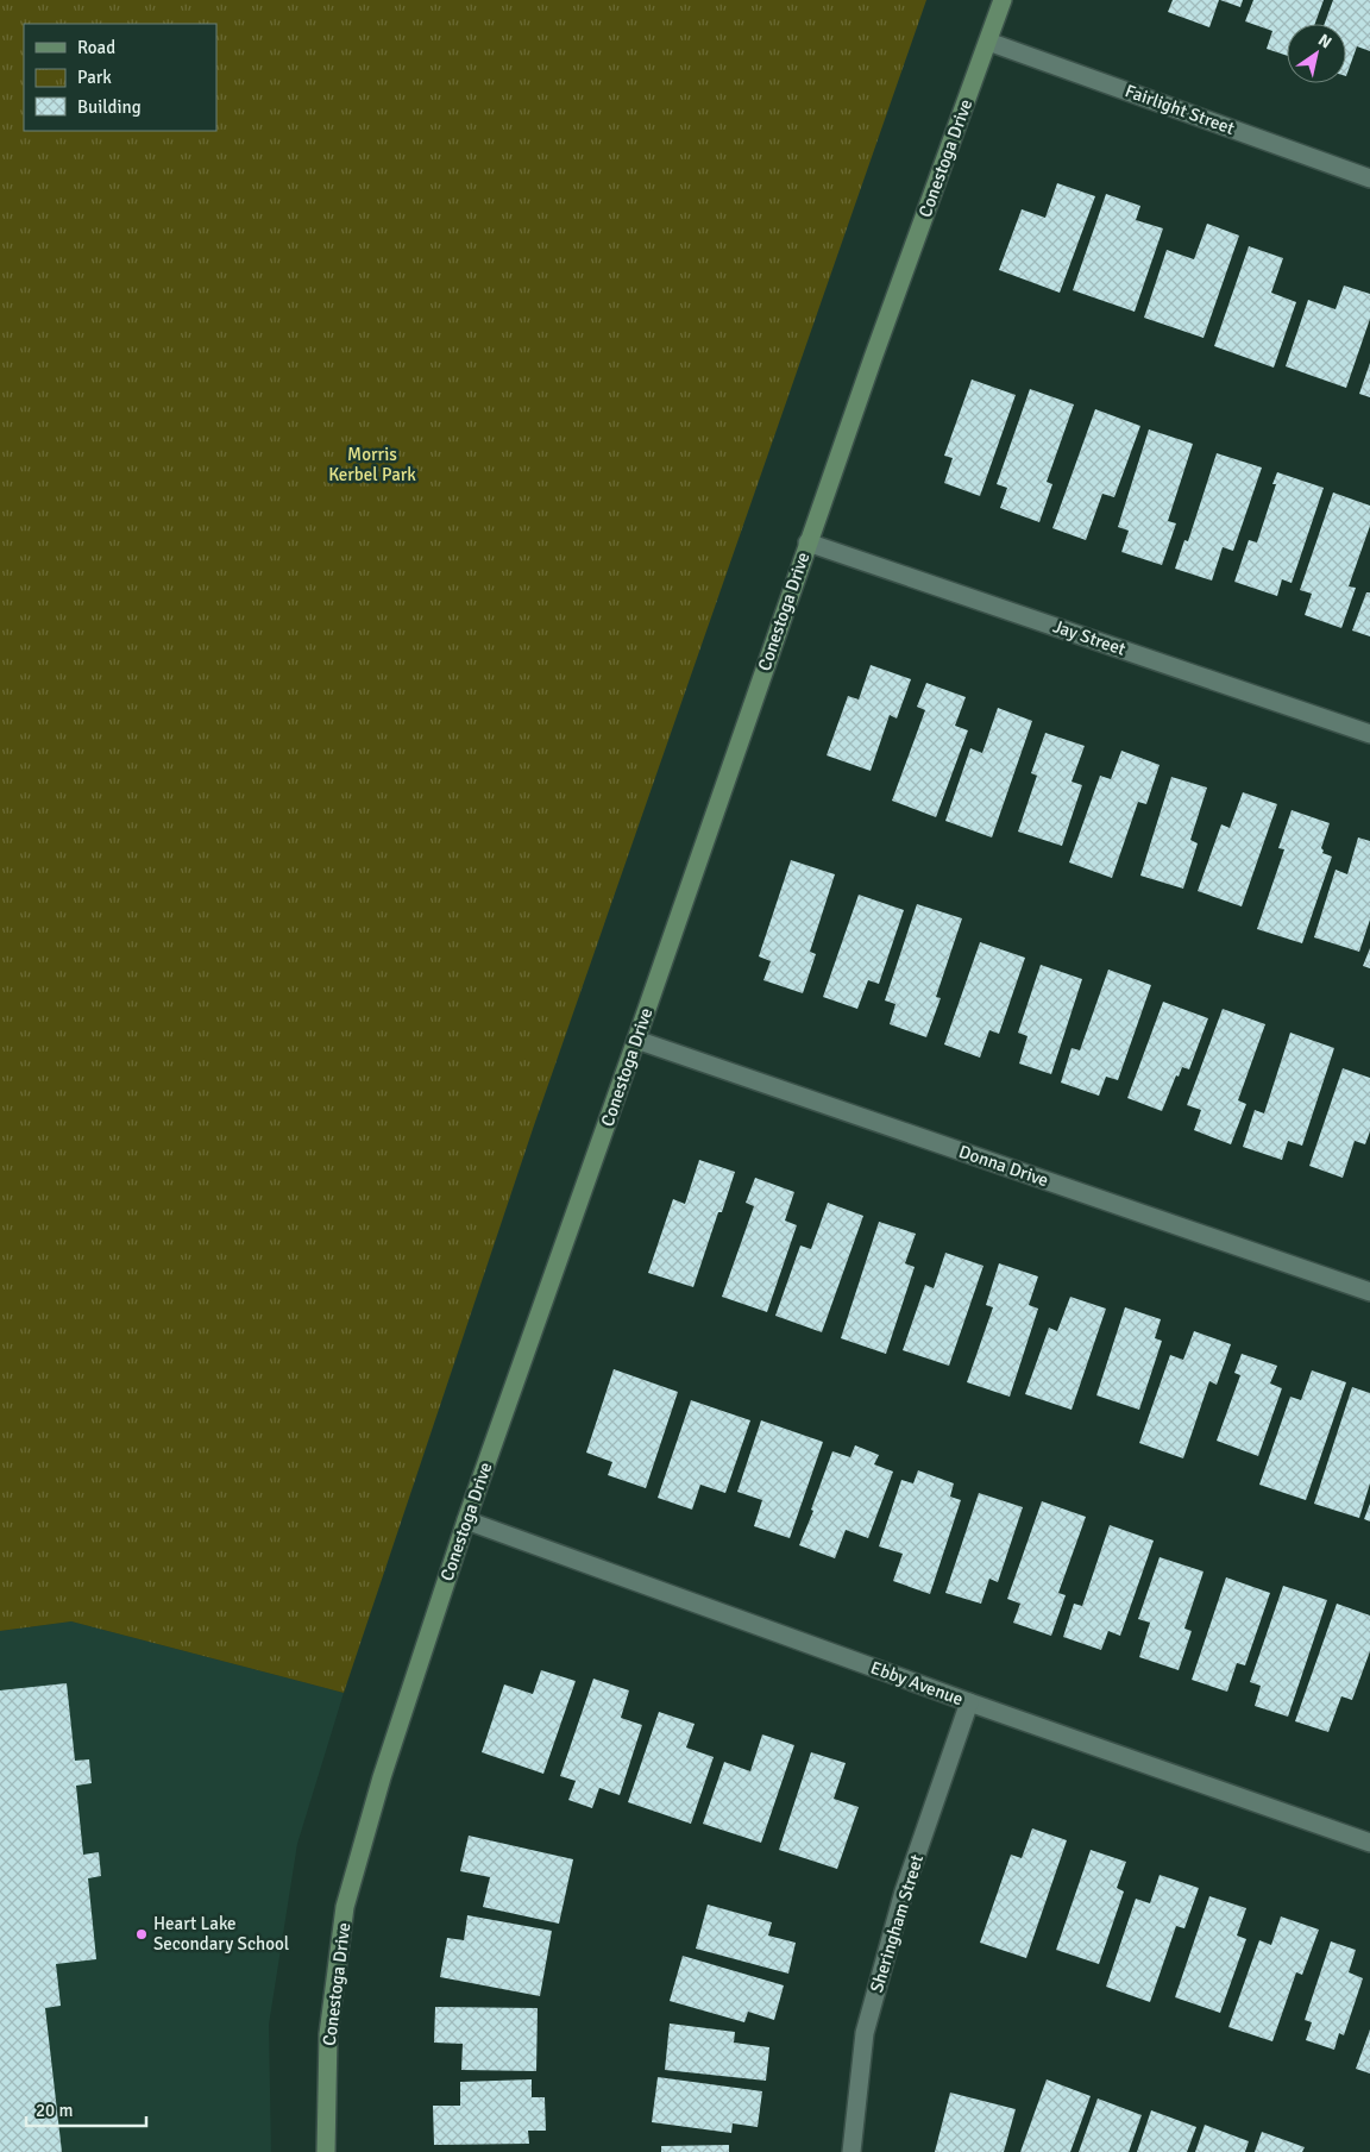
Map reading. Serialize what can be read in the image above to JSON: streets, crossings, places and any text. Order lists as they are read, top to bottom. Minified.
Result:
{"streets":{"street":["Fairlight Street","Conestoga Drive","Jay Street","Donna Drive","Ebby Avenue","Sheringham Street"]},"crossings":[["Fairlight Street","Conestoga Drive"],["Conestoga Drive","Jay Street"],["Conestoga Drive","Donna Drive"],["Conestoga Drive","Ebby Avenue"],["Ebby Avenue","Sheringham Street"]],"parks":["Morris Kerbel Park"],"places":["Heart Lake Secondary School"],"legend":["Road","Park","Building"],"scale_bar":"20 m","north":"top right"}
